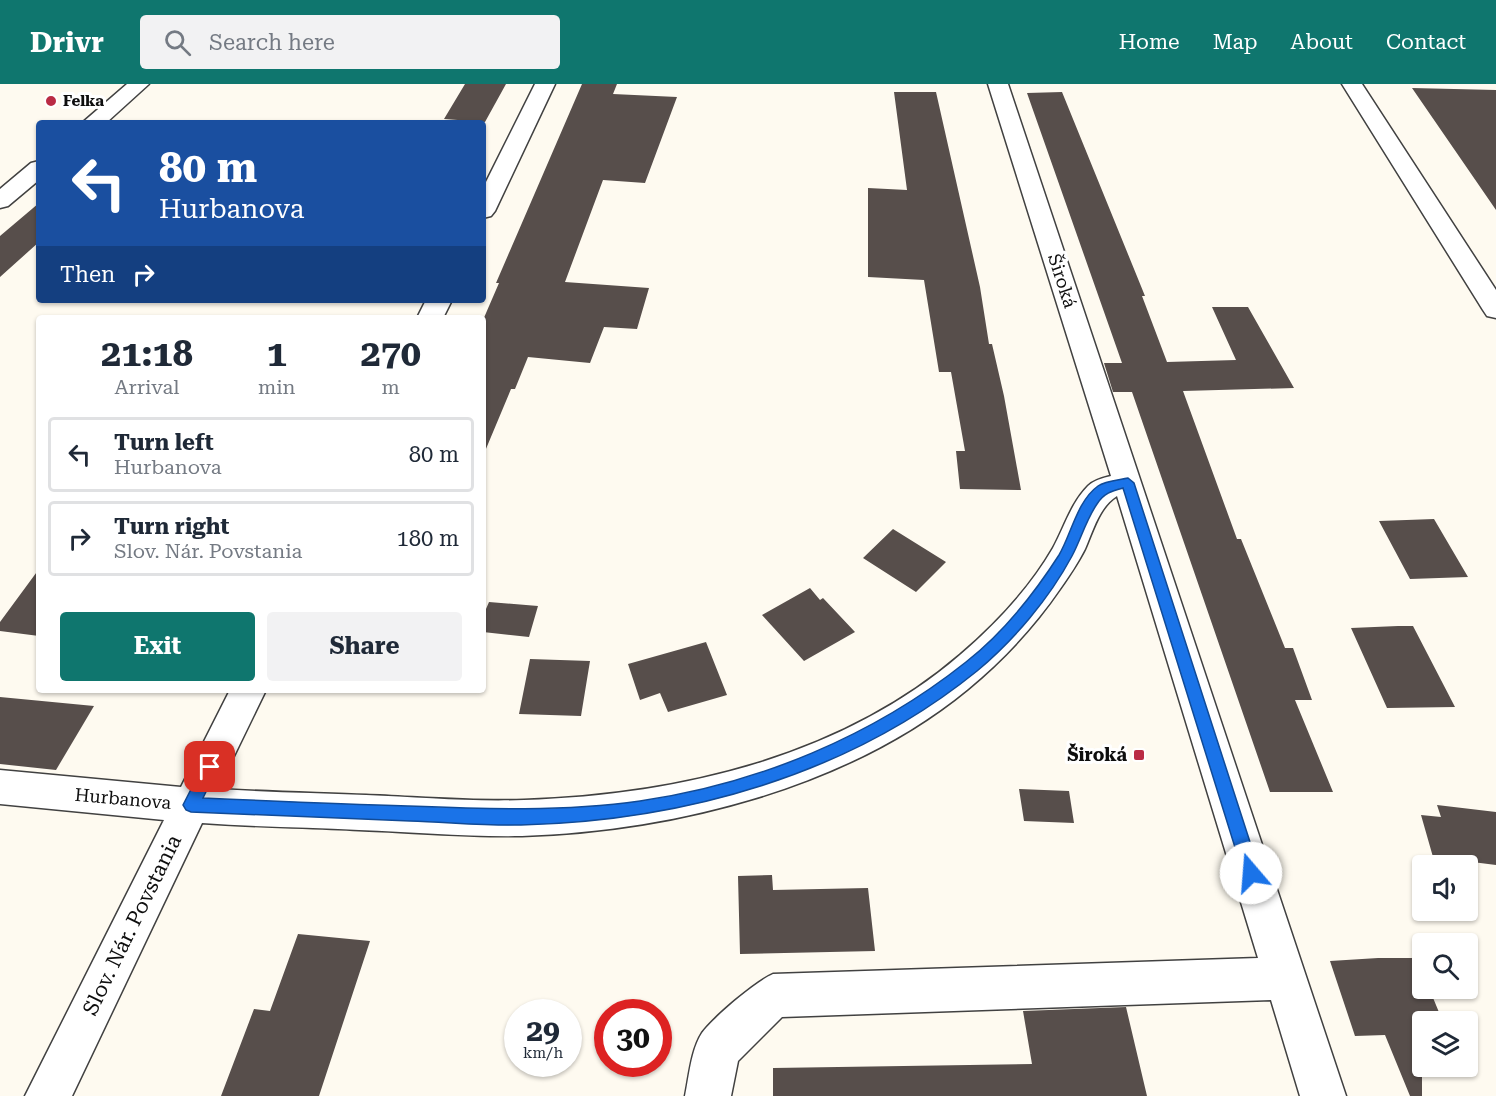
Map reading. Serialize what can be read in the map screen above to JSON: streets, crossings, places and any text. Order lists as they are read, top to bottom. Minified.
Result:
{"streets":{"street":["Široká","Hurbanova","Slov. Nár. Povstania"]},"crossings":[["Široká","Hurbanova"],["Hurbanova","Slov. Nár. Povstania"]],"places":{"other":["Felka"],"transit":["Široká"]},"page":{"header":"Drivr","search":"Search here","nav":["Home","Map","About","Contact"],"turn":["80 m","Hurbanova"],"then":"Then","eta":["21:18","Arrival","1","min","270","m"],"list":[{"name":"Turn left","note":"Hurbanova","value":"80 m"},{"name":"Turn right","note":"Slov. Nár. Povstania","value":"180 m"}],"buttons":["Exit","Share"],"speed":"29 km/h","limit":"30"}}
